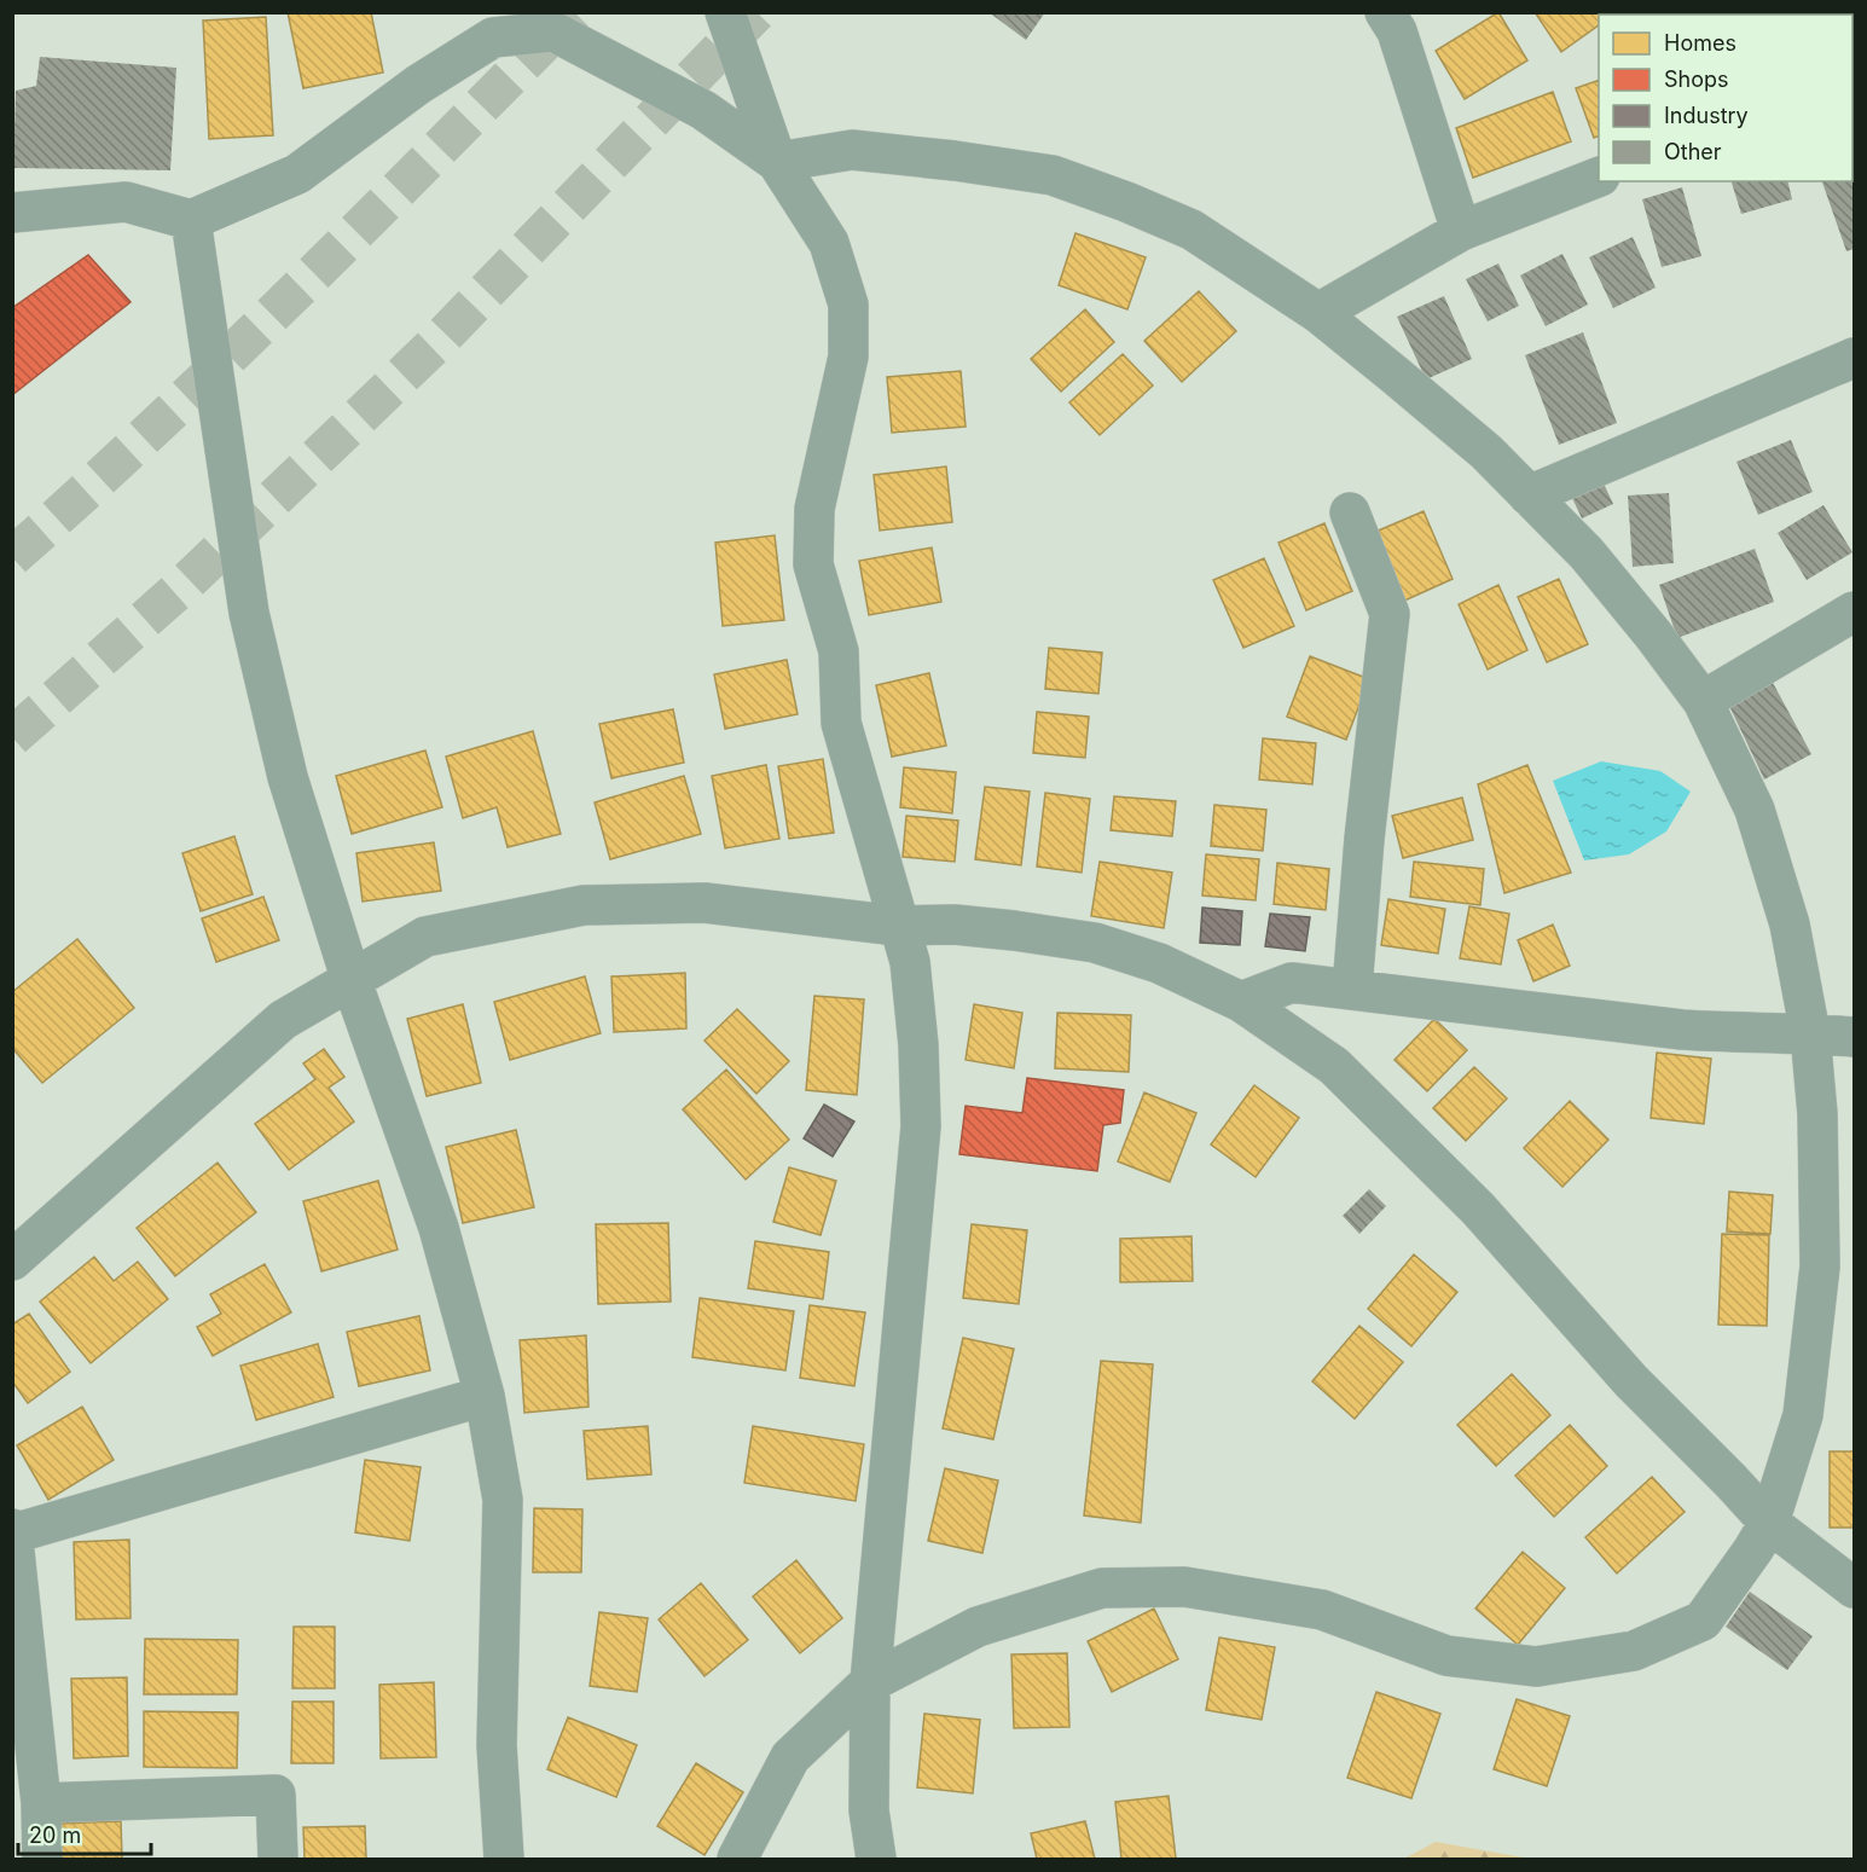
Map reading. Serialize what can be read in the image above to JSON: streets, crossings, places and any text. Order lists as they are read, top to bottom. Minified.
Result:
{"legend":["Homes","Shops","Industry","Other"],"scale_bar":"20 m"}
